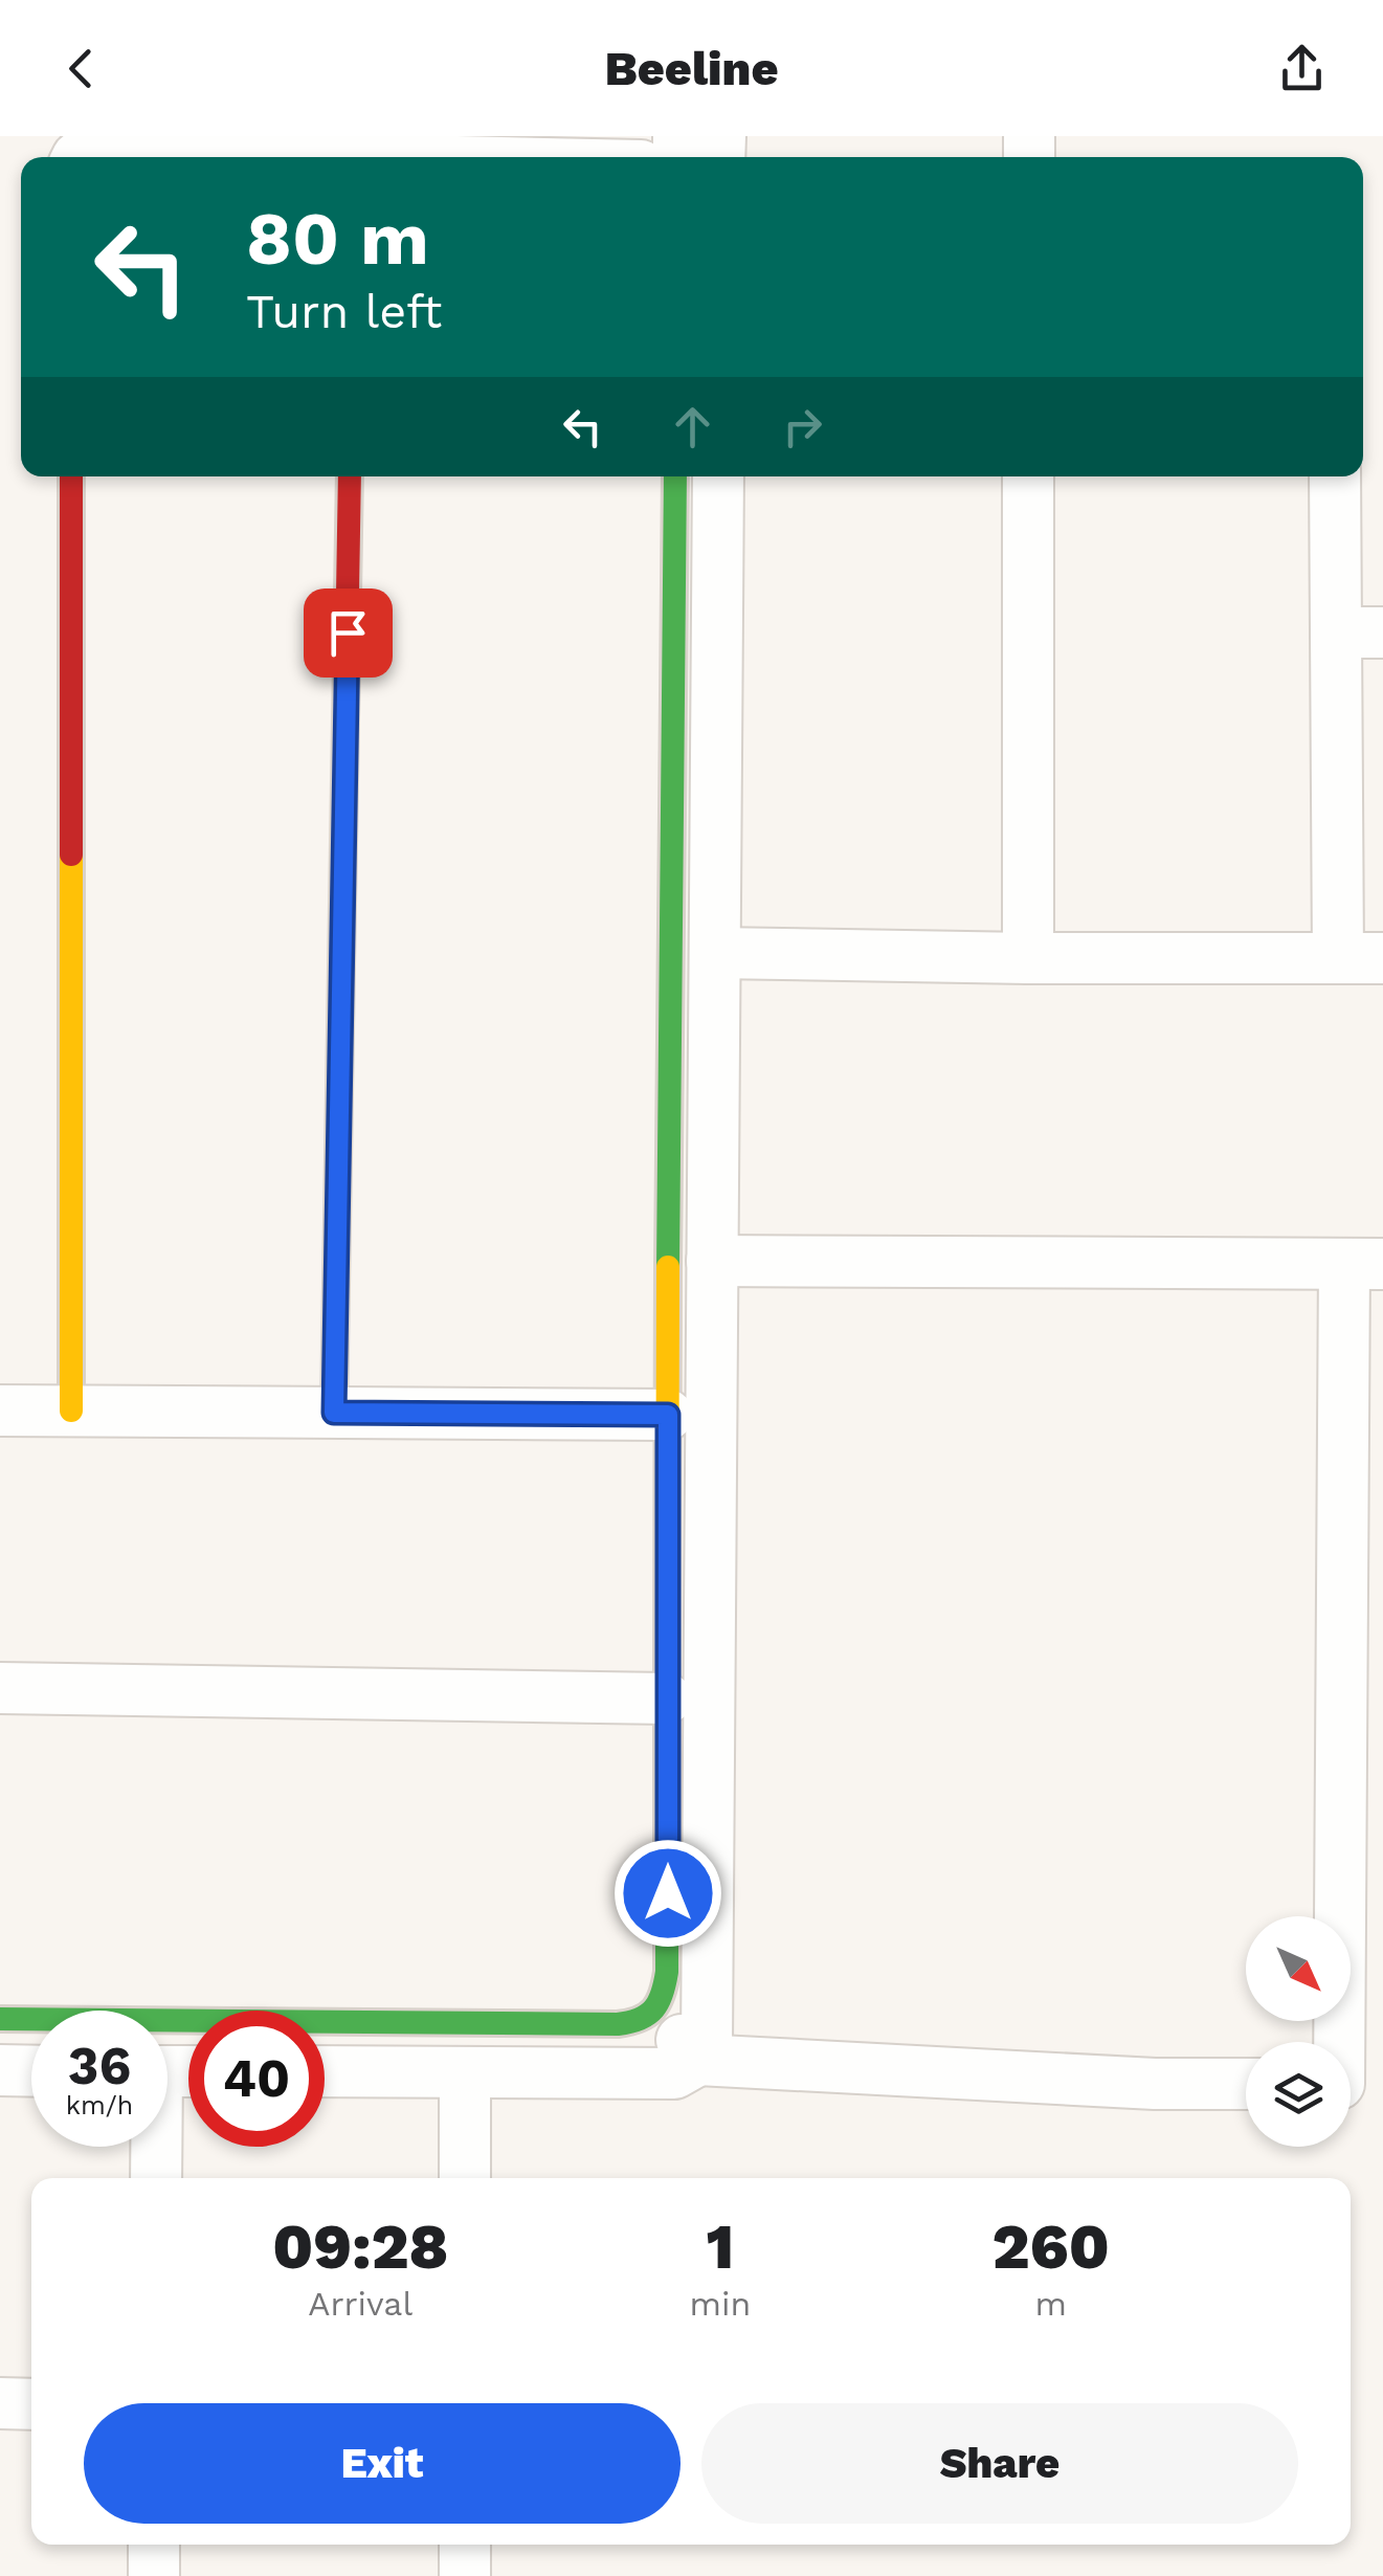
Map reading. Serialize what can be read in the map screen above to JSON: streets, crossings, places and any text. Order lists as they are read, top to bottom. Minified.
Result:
{"north":"bottom right","page":{"header":"Beeline","turn":["80 m","Turn left"],"speed":"36 km/h","limit":"40","eta":["09:28","Arrival","1","min","260","m"],"buttons":["Exit","Share"]}}
